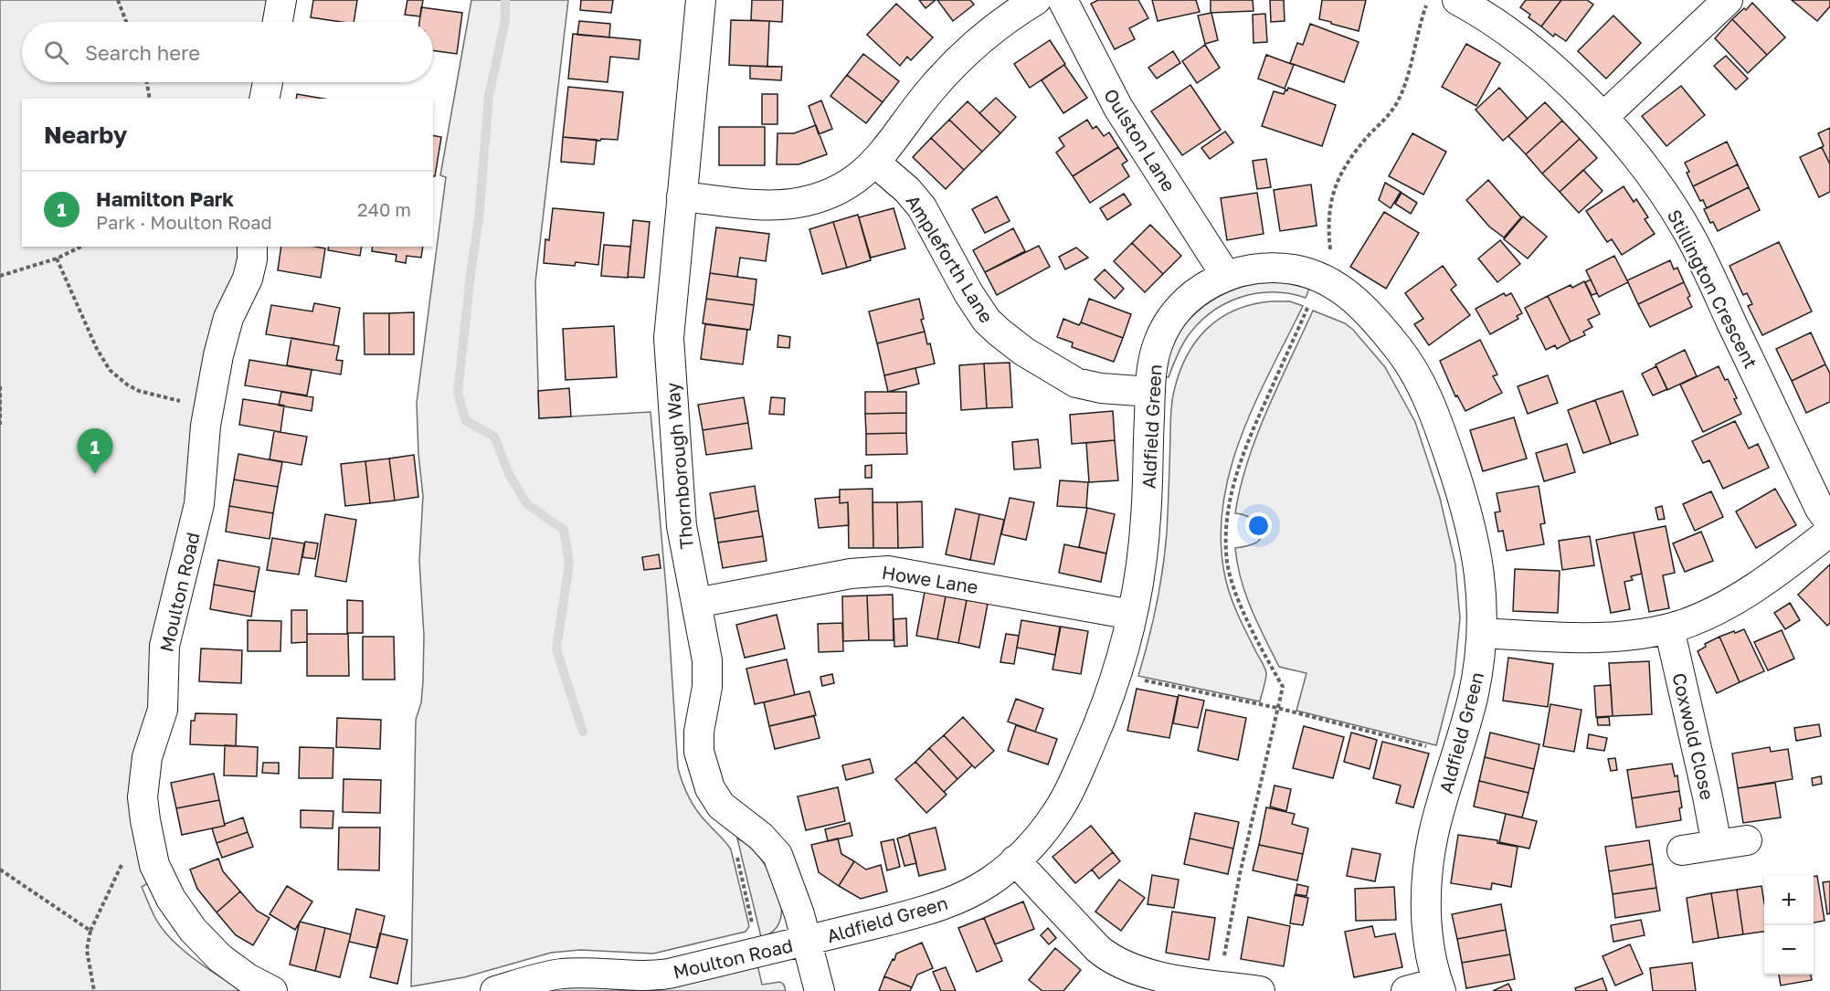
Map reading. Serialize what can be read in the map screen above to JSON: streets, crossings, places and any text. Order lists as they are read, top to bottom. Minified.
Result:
{"streets":{"street":["Oulston Lane","Ampleforth Lane","Stillington Crescent","Aldfield Green","Thornborough Way","Howe Lane","Moulton Road","Coxwold Close"]},"crossings":[["Oulston Lane","Aldfield Green"],["Ampleforth Lane","Aldfield Green"],["Aldfield Green","Thornborough Way"],["Aldfield Green","Howe Lane"],["Aldfield Green","Moulton Road"],["Thornborough Way","Howe Lane"],["Thornborough Way","Moulton Road"]],"page":{"search":"Search here","heading":"Nearby","list":[{"mark":"1","name":"Hamilton Park","note":"Park · Moulton Road","value":"240 m"}],"pins":"1","map_buttons":["+","−"]}}
